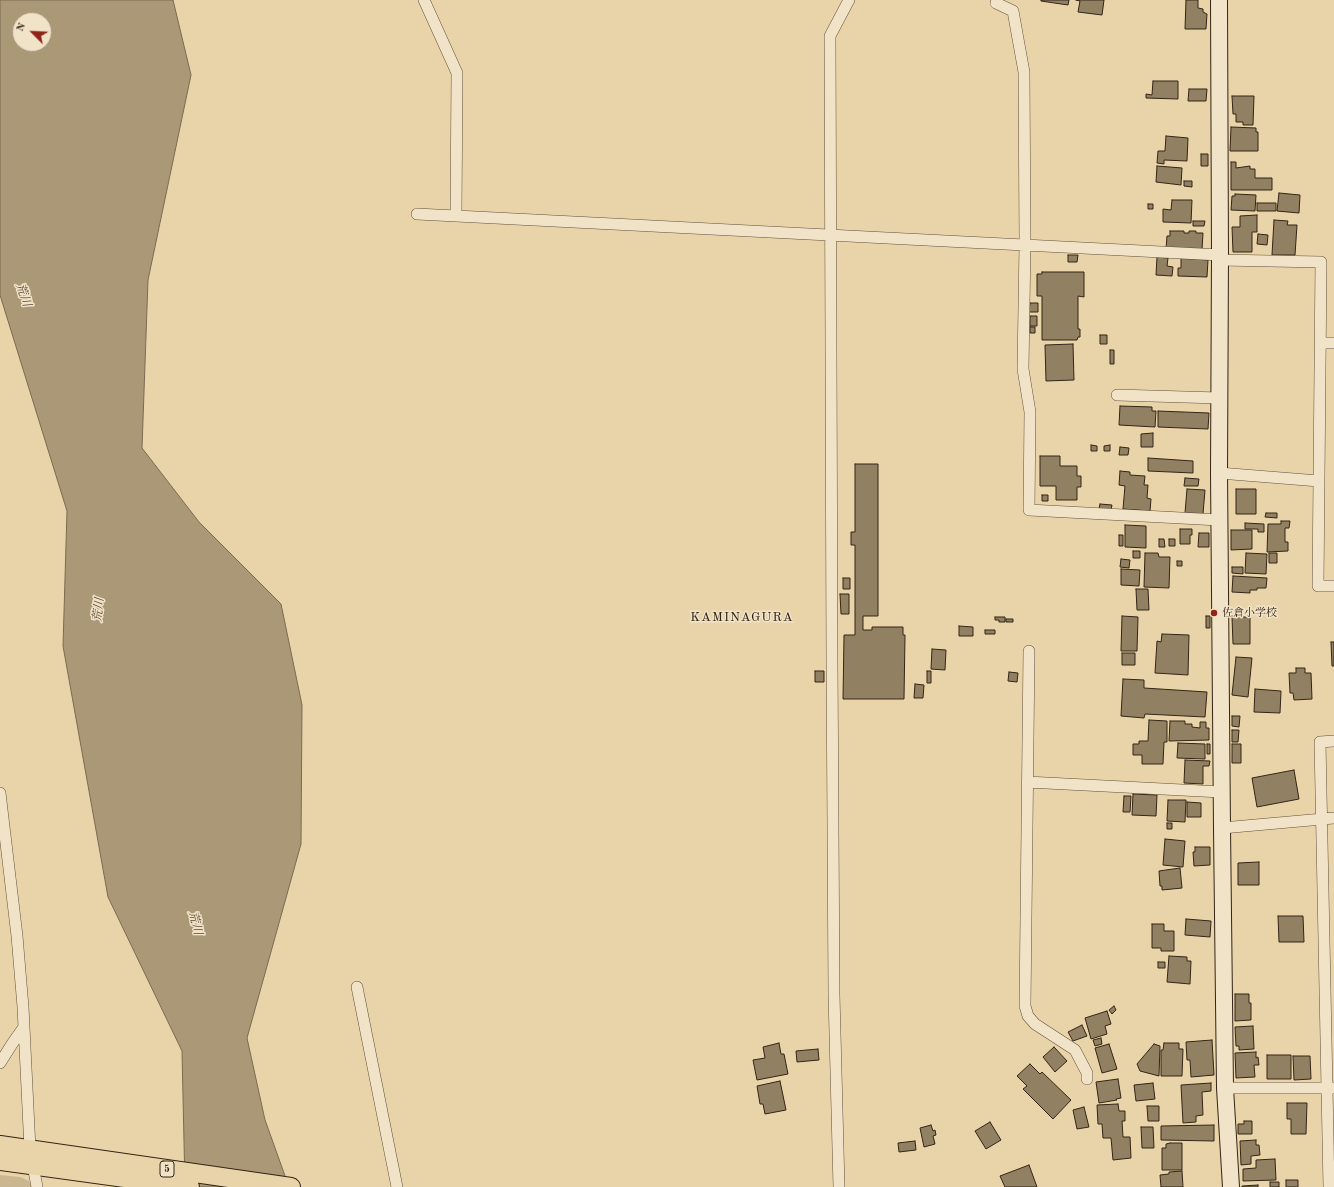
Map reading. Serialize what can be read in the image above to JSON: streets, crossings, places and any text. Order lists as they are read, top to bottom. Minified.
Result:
{"streets":{"main road":["5"]},"districts":["KAMINAGURA"],"water":["荒川"],"places":["佐倉小学校"],"north":"top left"}
